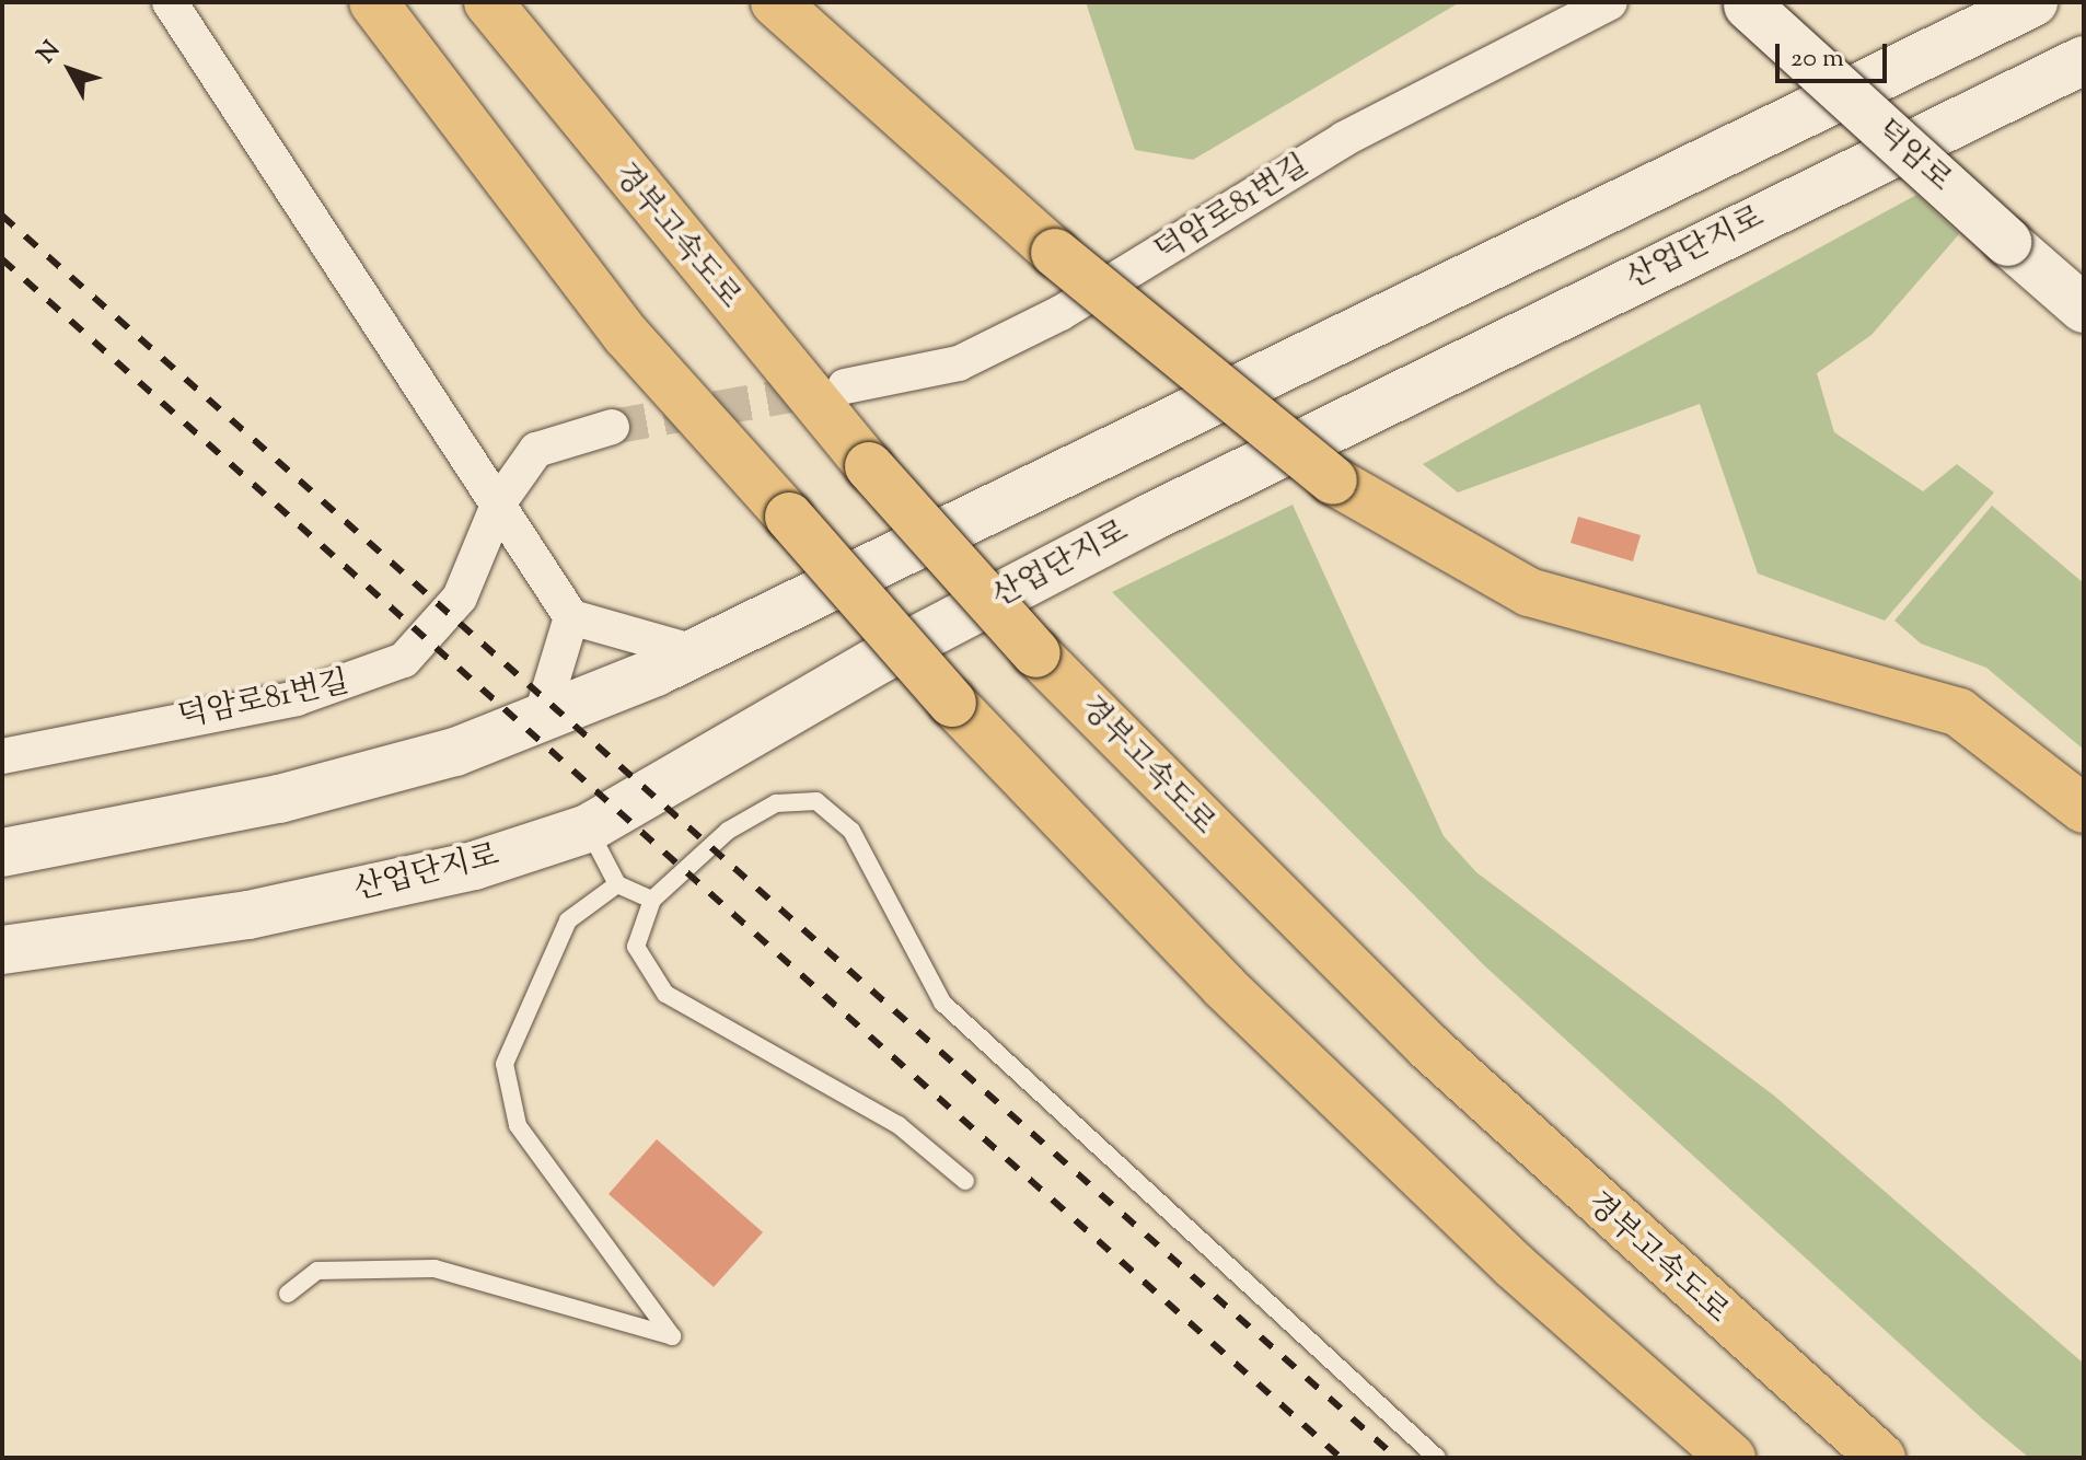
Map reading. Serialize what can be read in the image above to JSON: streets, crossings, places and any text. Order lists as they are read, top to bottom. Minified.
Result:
{"streets":{"highway":["경부고속도로"],"main road":["덕암로","산업단지로"],"street":["덕암로81번길"]},"scale_bar":"20 m","north":"top left"}
